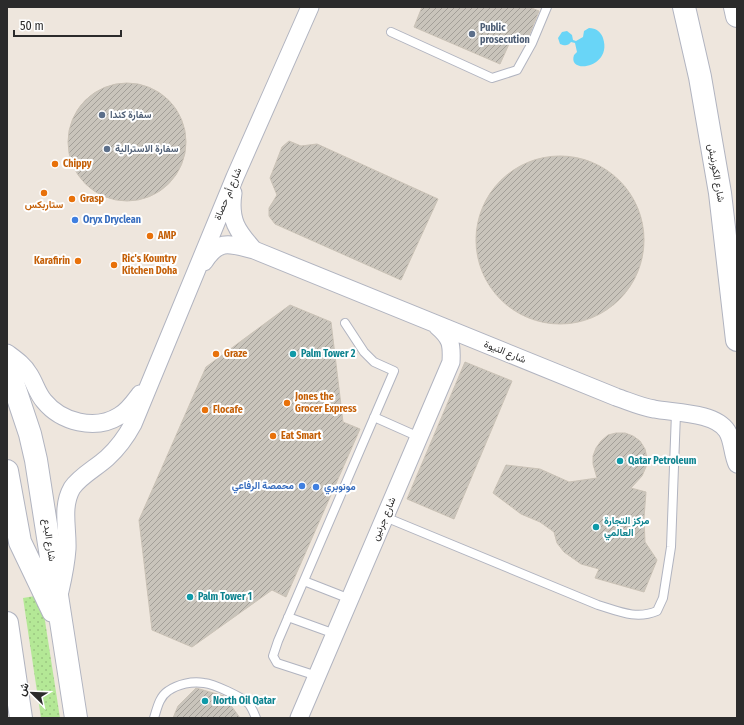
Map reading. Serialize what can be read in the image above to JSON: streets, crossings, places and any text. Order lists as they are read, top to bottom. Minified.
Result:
{"streets":{"main road":["شارع الكورنيش","شارع البدع"],"street":["شارع أم حصاة","شارع النيوة","شارع جرنين"]},"crossings":[["شارع أم حصاة","شارع النيوة"],["شارع أم حصاة","شارع البدع"],["شارع النيوة","شارع جرنين"]],"places":["Public prosecution","سفارة كندا","سفارة الاسترالية","Chippy","ستاربكس","Grasp","Oryx Dryclean","AMP","Karafirin","Ric's Kountry Kitchen Doha","Graze","Palm Tower 2","Jones the Grocer Express","Flocafe","Eat Smart","Qatar Petroleum","محمصة الرفاعي","مونوبري","مركز التجارة العالمي","Palm Tower 1","North Oil Qatar"],"scale_bar":"50 m","north":"top left"}
